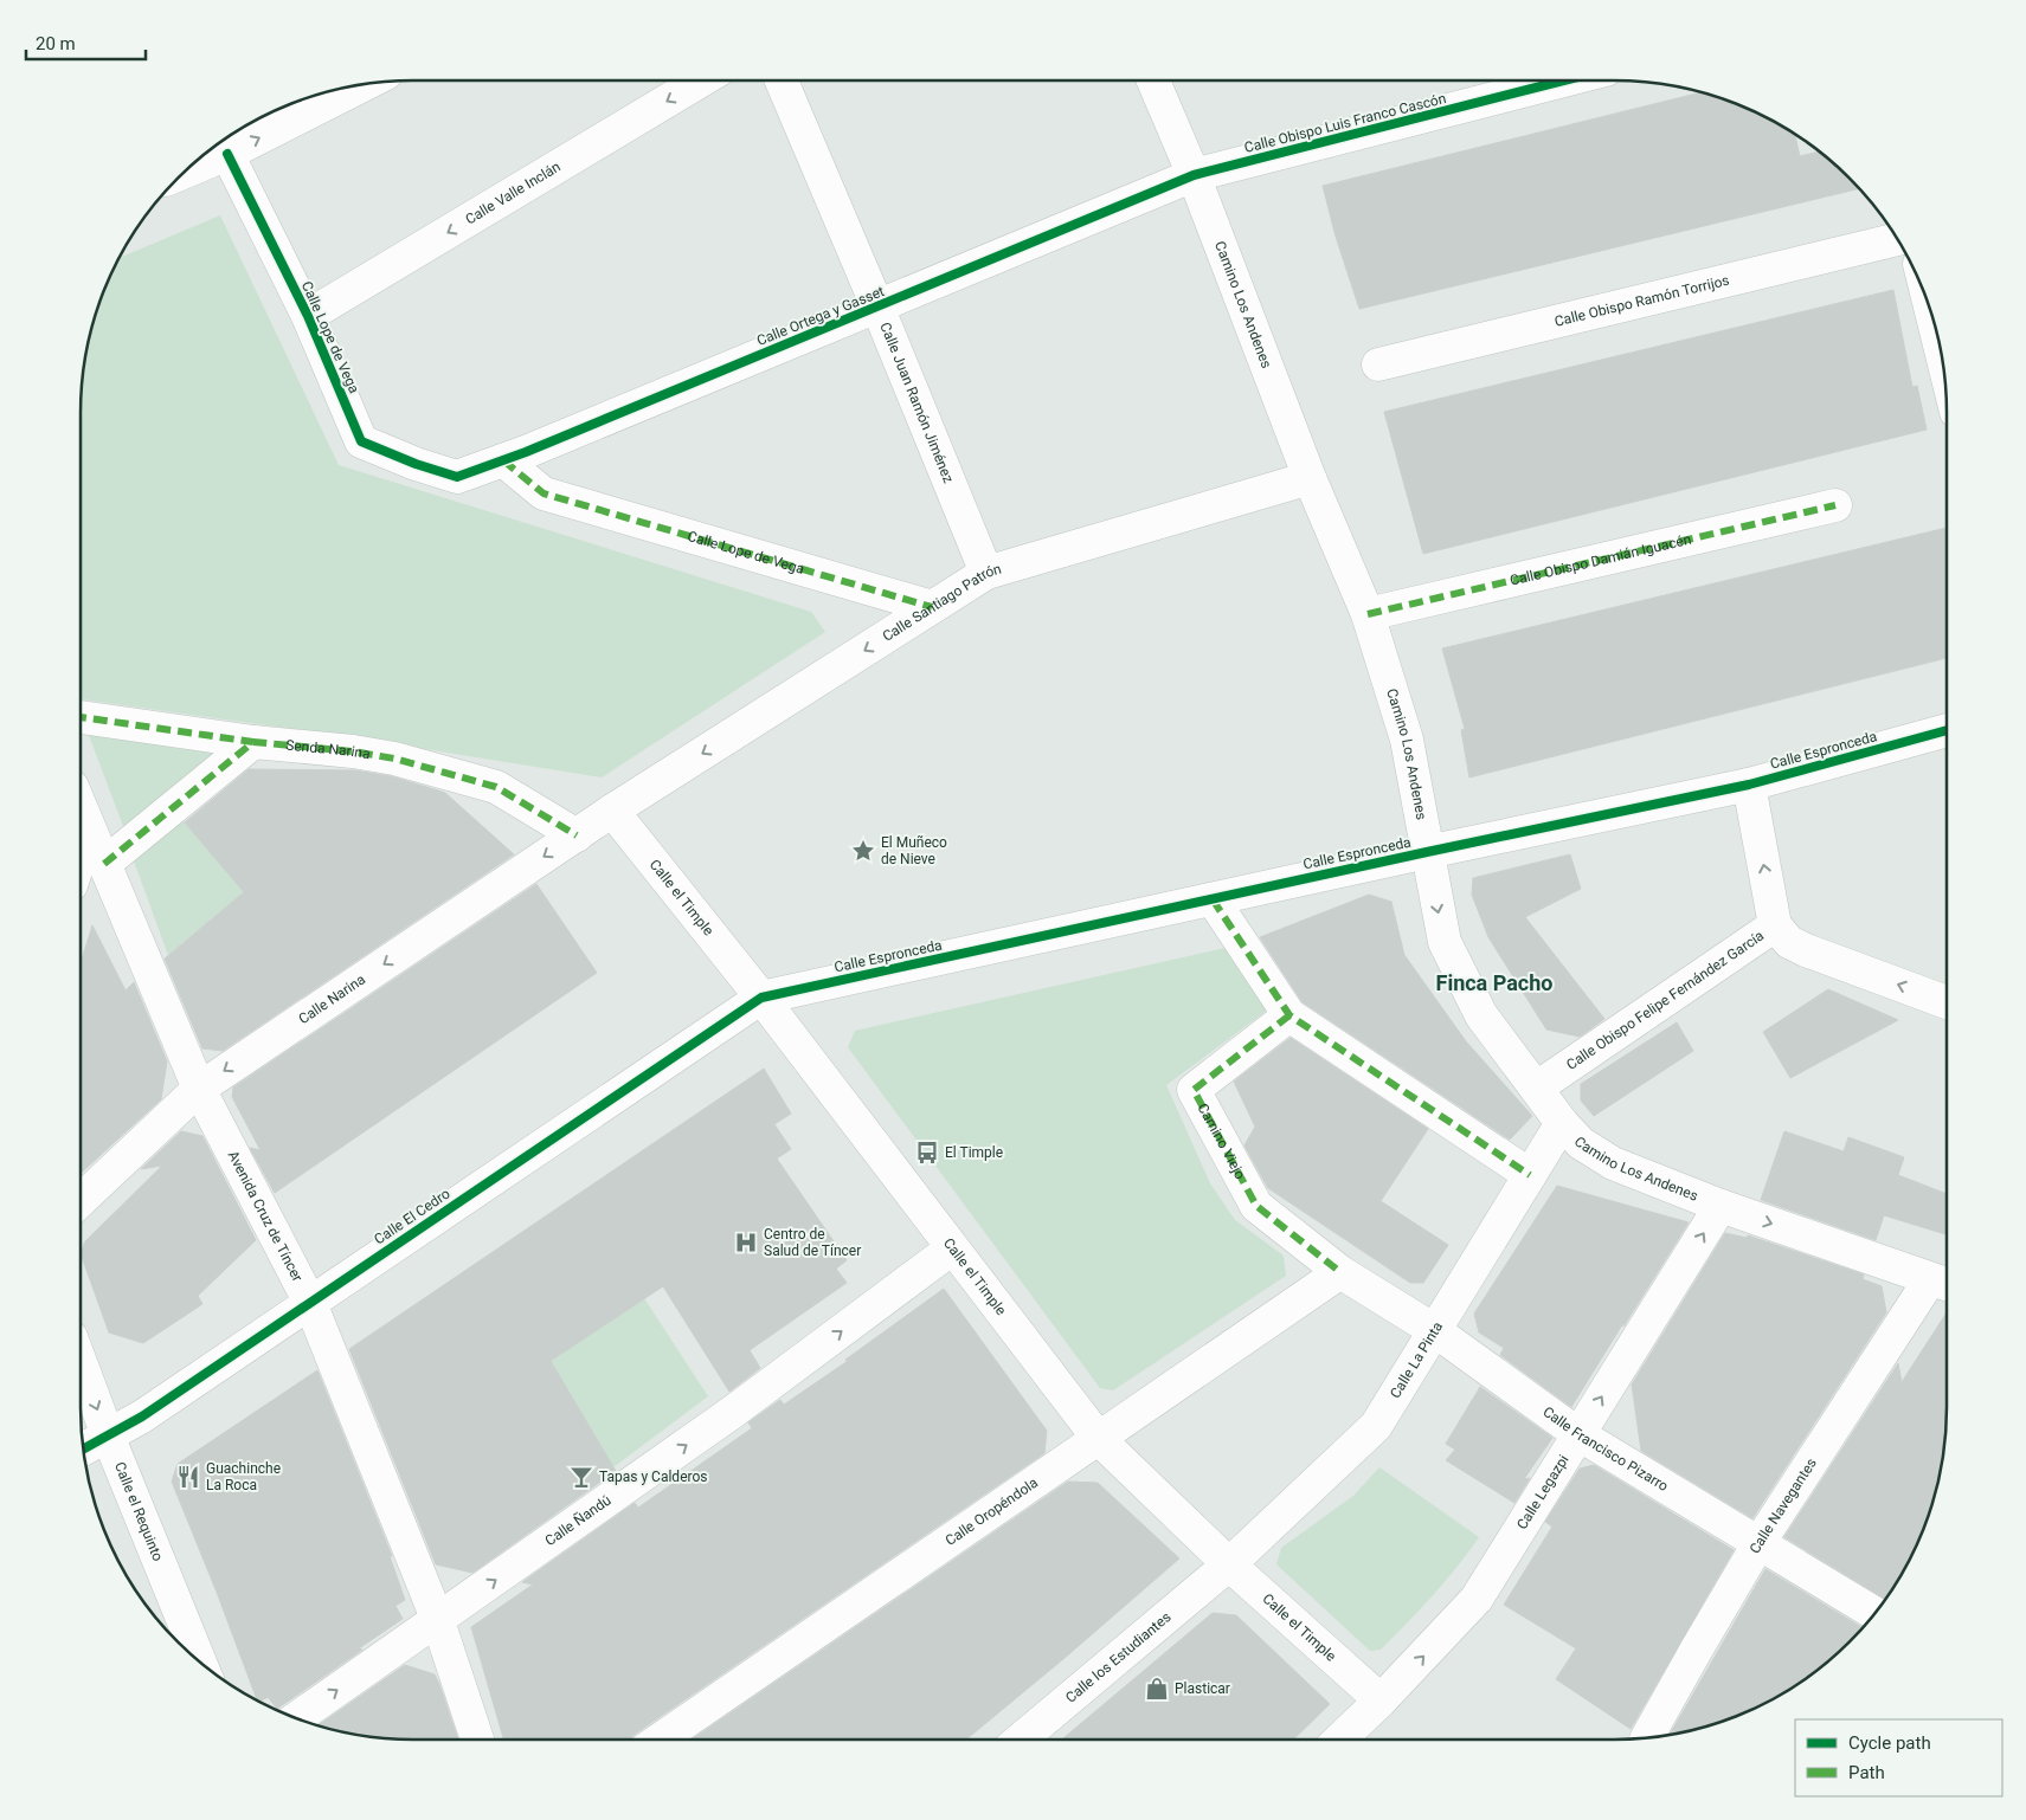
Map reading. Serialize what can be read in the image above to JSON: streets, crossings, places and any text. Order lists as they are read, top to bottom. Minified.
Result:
{"streets":{"street":["Calle Obispo Luis Franco Cascón","Calle Valle Inclán","Calle Obispo Ramón Torrijos","Camino Los Andenes","Calle Ortega y Gasset","Calle Lope de Vega","Calle Juan Ramón Jiménez","Calle Obispo Damián Iguacén","Calle Santiago Patrón","Senda Narina","Calle Espronceda","Calle el Timple","Calle Narina","Calle Obispo Felipe Fernández García","Camino Viejo","Avenida Cruz de Tíncer","Calle El Cedro","Calle La Pinta","Calle Francisco Pizarro","Calle Legazpi","Calle Navegantes","Calle el Requinto","Calle Oropéndola","Calle Ñandú","Calle los Estudiantes"]},"crossings":[["Calle Obispo Luis Franco Cascón","Camino Los Andenes"],["Calle Obispo Luis Franco Cascón","Calle Ortega y Gasset"],["Calle Valle Inclán","Calle Lope de Vega"],["Camino Los Andenes","Calle Ortega y Gasset"],["Camino Los Andenes","Calle Obispo Damián Iguacén"],["Camino Los Andenes","Calle Santiago Patrón"],["Camino Los Andenes","Calle Espronceda"],["Camino Los Andenes","Calle Obispo Felipe Fernández García"],["Camino Los Andenes","Calle La Pinta"],["Camino Los Andenes","Calle Legazpi"],["Camino Los Andenes","Calle Navegantes"],["Calle Ortega y Gasset","Calle Lope de Vega"],["Calle Ortega y Gasset","Calle Juan Ramón Jiménez"],["Calle Lope de Vega","Calle Santiago Patrón"],["Calle Juan Ramón Jiménez","Calle Santiago Patrón"],["Calle Santiago Patrón","Calle el Timple"],["Calle Santiago Patrón","Calle Narina"],["Senda Narina","Calle Narina"],["Calle Espronceda","Calle el Timple"],["Calle Espronceda","Calle El Cedro"],["Calle el Timple","Calle Narina"],["Calle el Timple","Calle El Cedro"],["Calle el Timple","Calle La Pinta"],["Calle el Timple","Calle Legazpi"],["Calle el Timple","Calle Oropéndola"],["Calle el Timple","Calle Ñandú"],["Calle el Timple","Calle los Estudiantes"],["Calle Narina","Avenida Cruz de Tíncer"],["Camino Viejo","Calle Francisco Pizarro"],["Camino Viejo","Calle Oropéndola"],["Avenida Cruz de Tíncer","Calle El Cedro"],["Avenida Cruz de Tíncer","Calle Ñandú"],["Calle El Cedro","Calle el Requinto"],["Calle La Pinta","Calle Francisco Pizarro"],["Calle La Pinta","Calle los Estudiantes"],["Calle Francisco Pizarro","Calle Legazpi"],["Calle Francisco Pizarro","Calle Navegantes"],["Calle Francisco Pizarro","Calle Oropéndola"]],"one_way":["Calle Santiago Patrón","Calle Obispo Felipe Fernández García","Calle Legazpi","Calle Ñandú"],"districts":["Finca Pacho"],"places":{"place":["El Muñeco de Nieve"],"bus stop":["El Timple"],"hospital":["Centro de Salud de Tíncer"],"restaurant":["Guachinche La Roca"],"bar":["Tapas y Calderos"],"shop":["Plasticar"]},"legend":["Cycle path","Path"],"scale_bar":"20 m"}
